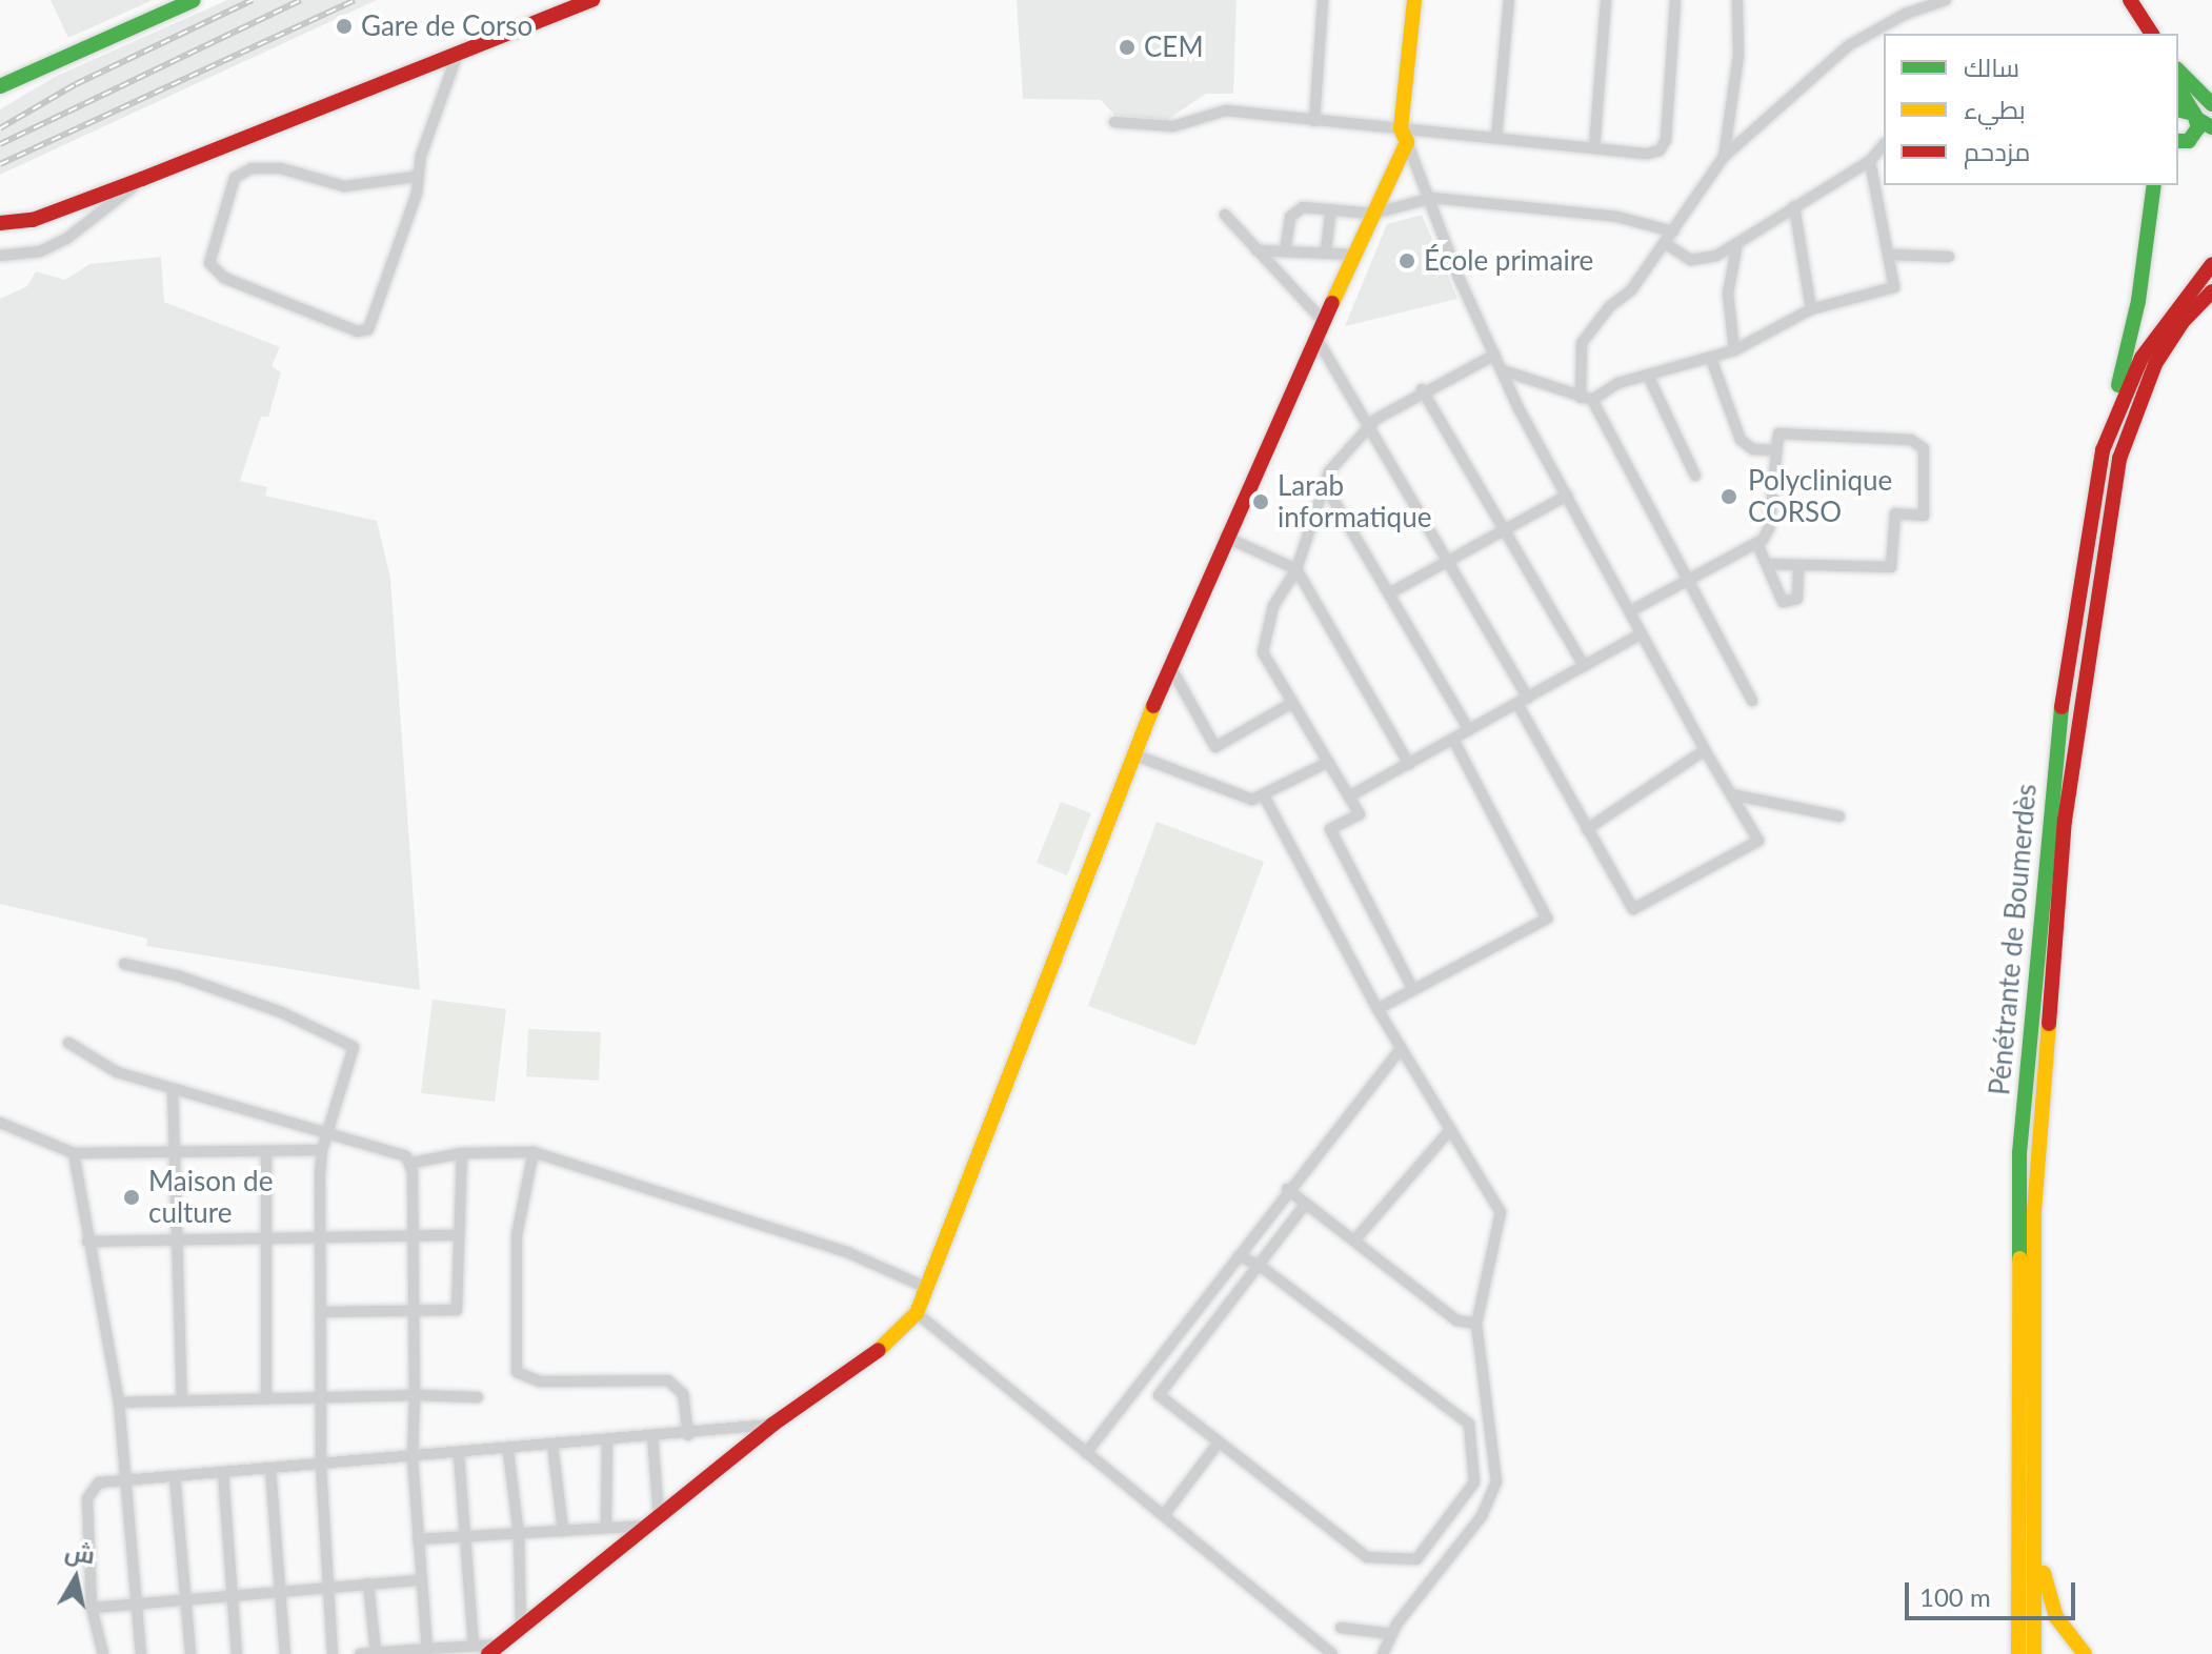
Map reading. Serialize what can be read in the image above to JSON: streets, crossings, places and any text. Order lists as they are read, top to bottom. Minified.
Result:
{"streets":{"main road":["Pénétrante de Boumerdès"]},"places":["Gare de Corso","CEM","École primaire","Polyclinique CORSO","Larab informatique","Maison de culture"],"legend":["سالك","بطيء","مزدحم"],"scale_bar":"100 m","north":"top"}
